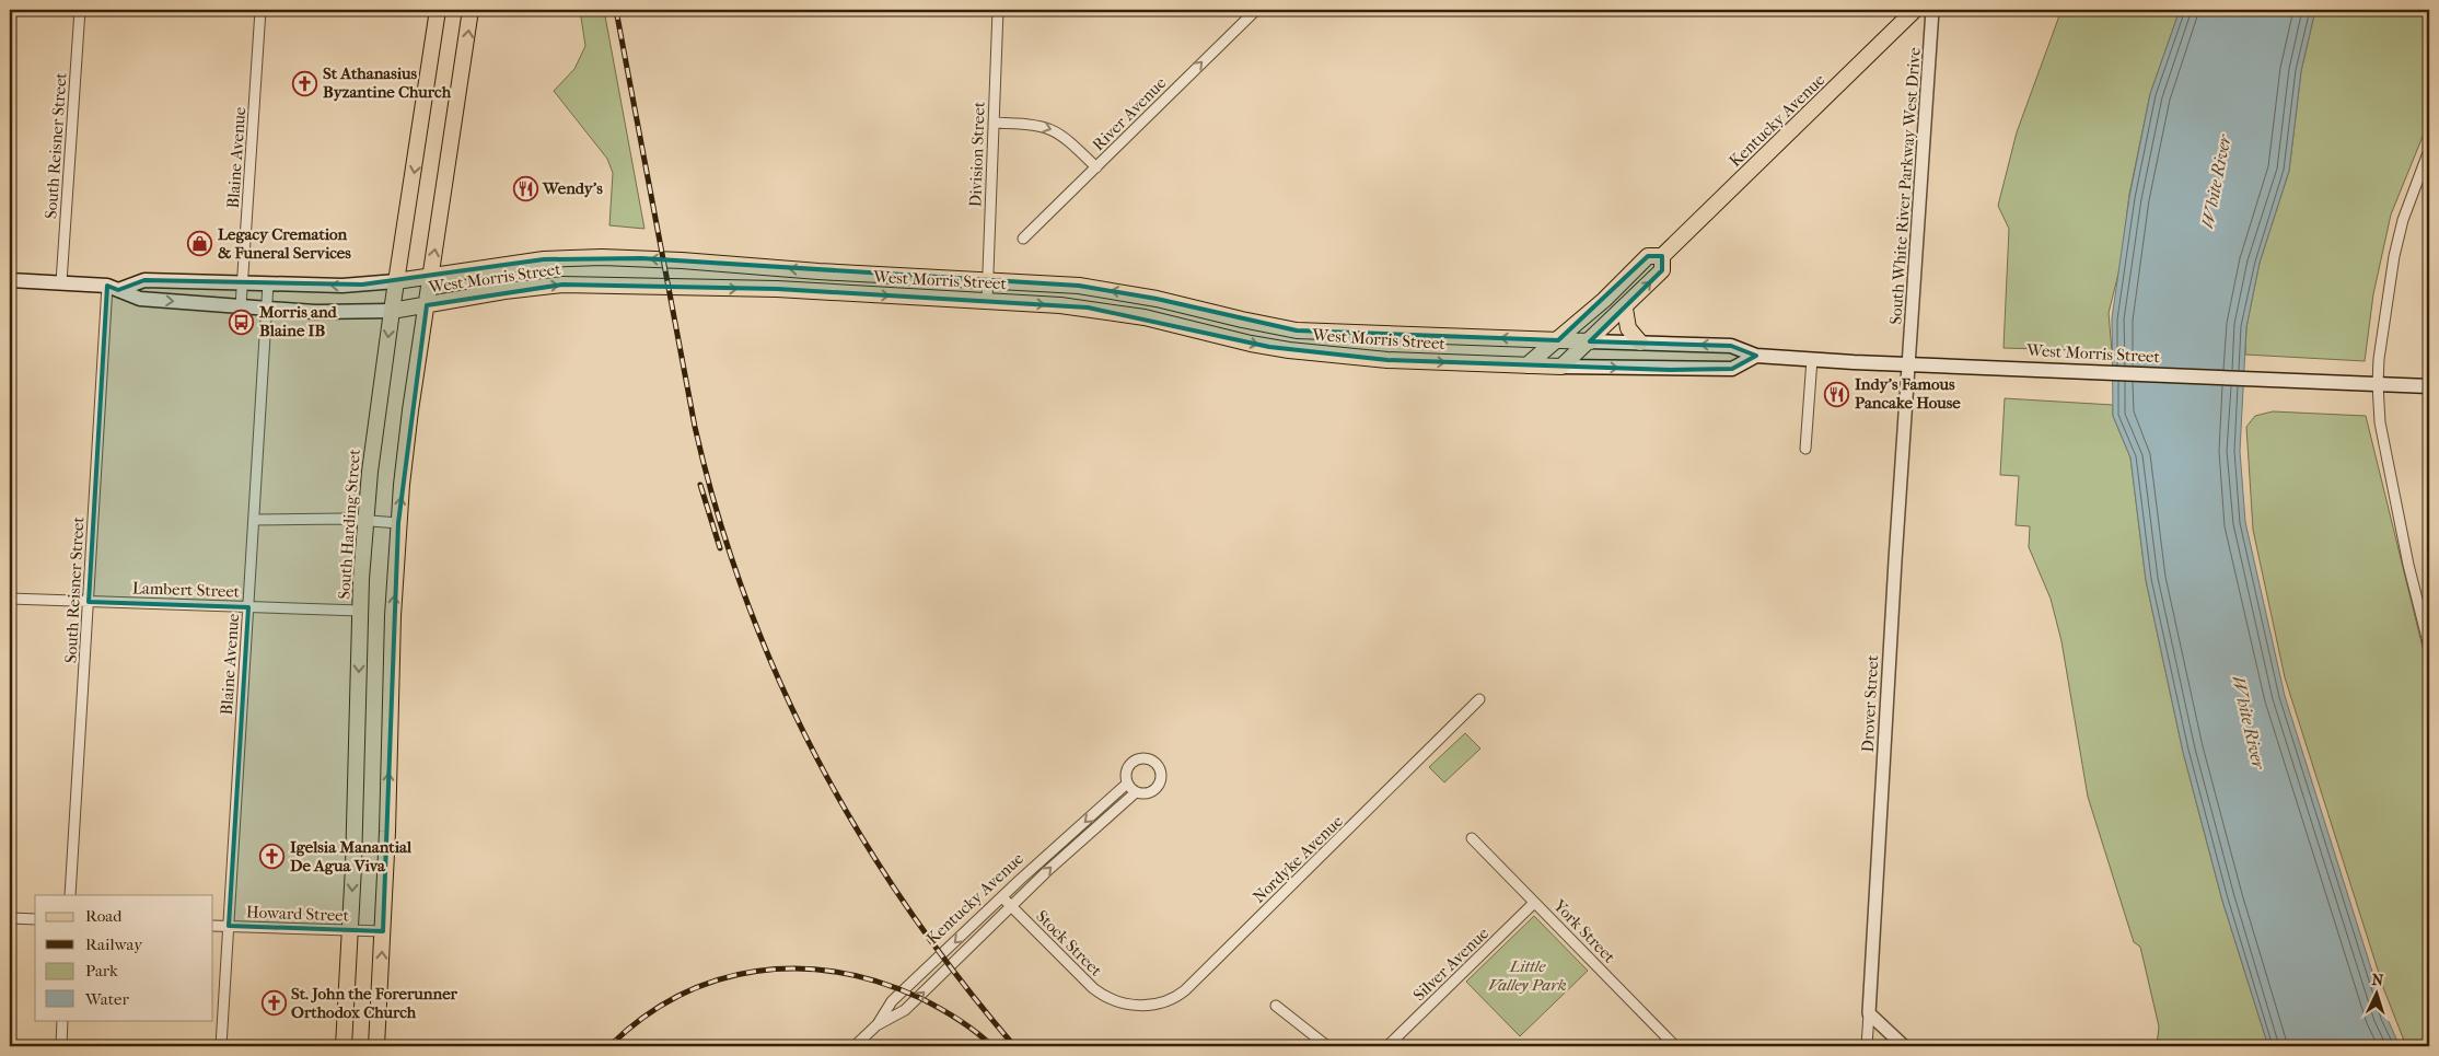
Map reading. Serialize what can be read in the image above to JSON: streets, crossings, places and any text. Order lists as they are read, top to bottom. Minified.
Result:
{"streets":{"main road":["Kentucky Avenue","West Morris Street","South Harding Street"],"street":["River Avenue","South Reisner Street","Division Street","Blaine Avenue","South White River Parkway West Drive","Lambert Street","Drover Street","Nordyke Avenue","Howard Street","York Street","Stock Street","Silver Avenue"]},"crossings":[["Kentucky Avenue","West Morris Street"],["Kentucky Avenue","Stock Street"],["South Reisner Street","West Morris Street"],["South Reisner Street","Lambert Street"],["Division Street","West Morris Street"],["Blaine Avenue","West Morris Street"],["Blaine Avenue","Lambert Street"],["Blaine Avenue","Howard Street"],["South White River Parkway West Drive","West Morris Street"],["South White River Parkway West Drive","Drover Street"],["West Morris Street","South Harding Street"],["West Morris Street","Drover Street"],["South Harding Street","Lambert Street"],["South Harding Street","Howard Street"],["Nordyke Avenue","Stock Street"],["York Street","Silver Avenue"]],"one_way":["River Avenue"],"water":["White River"],"parks":["Little Valley Park"],"places":{"church":["St Athanasius Byzantine Church","Igelsia Manantial De Agua Viva","St. John the Forerunner Orthodox Church"],"restaurant":["Wendy's","Indy's Famous Pancake House"],"shop":["Legacy Cremation & Funeral Services"],"bus stop":["Morris and Blaine IB"]},"legend":["Road","Railway","Park","Water"],"north":"top"}
